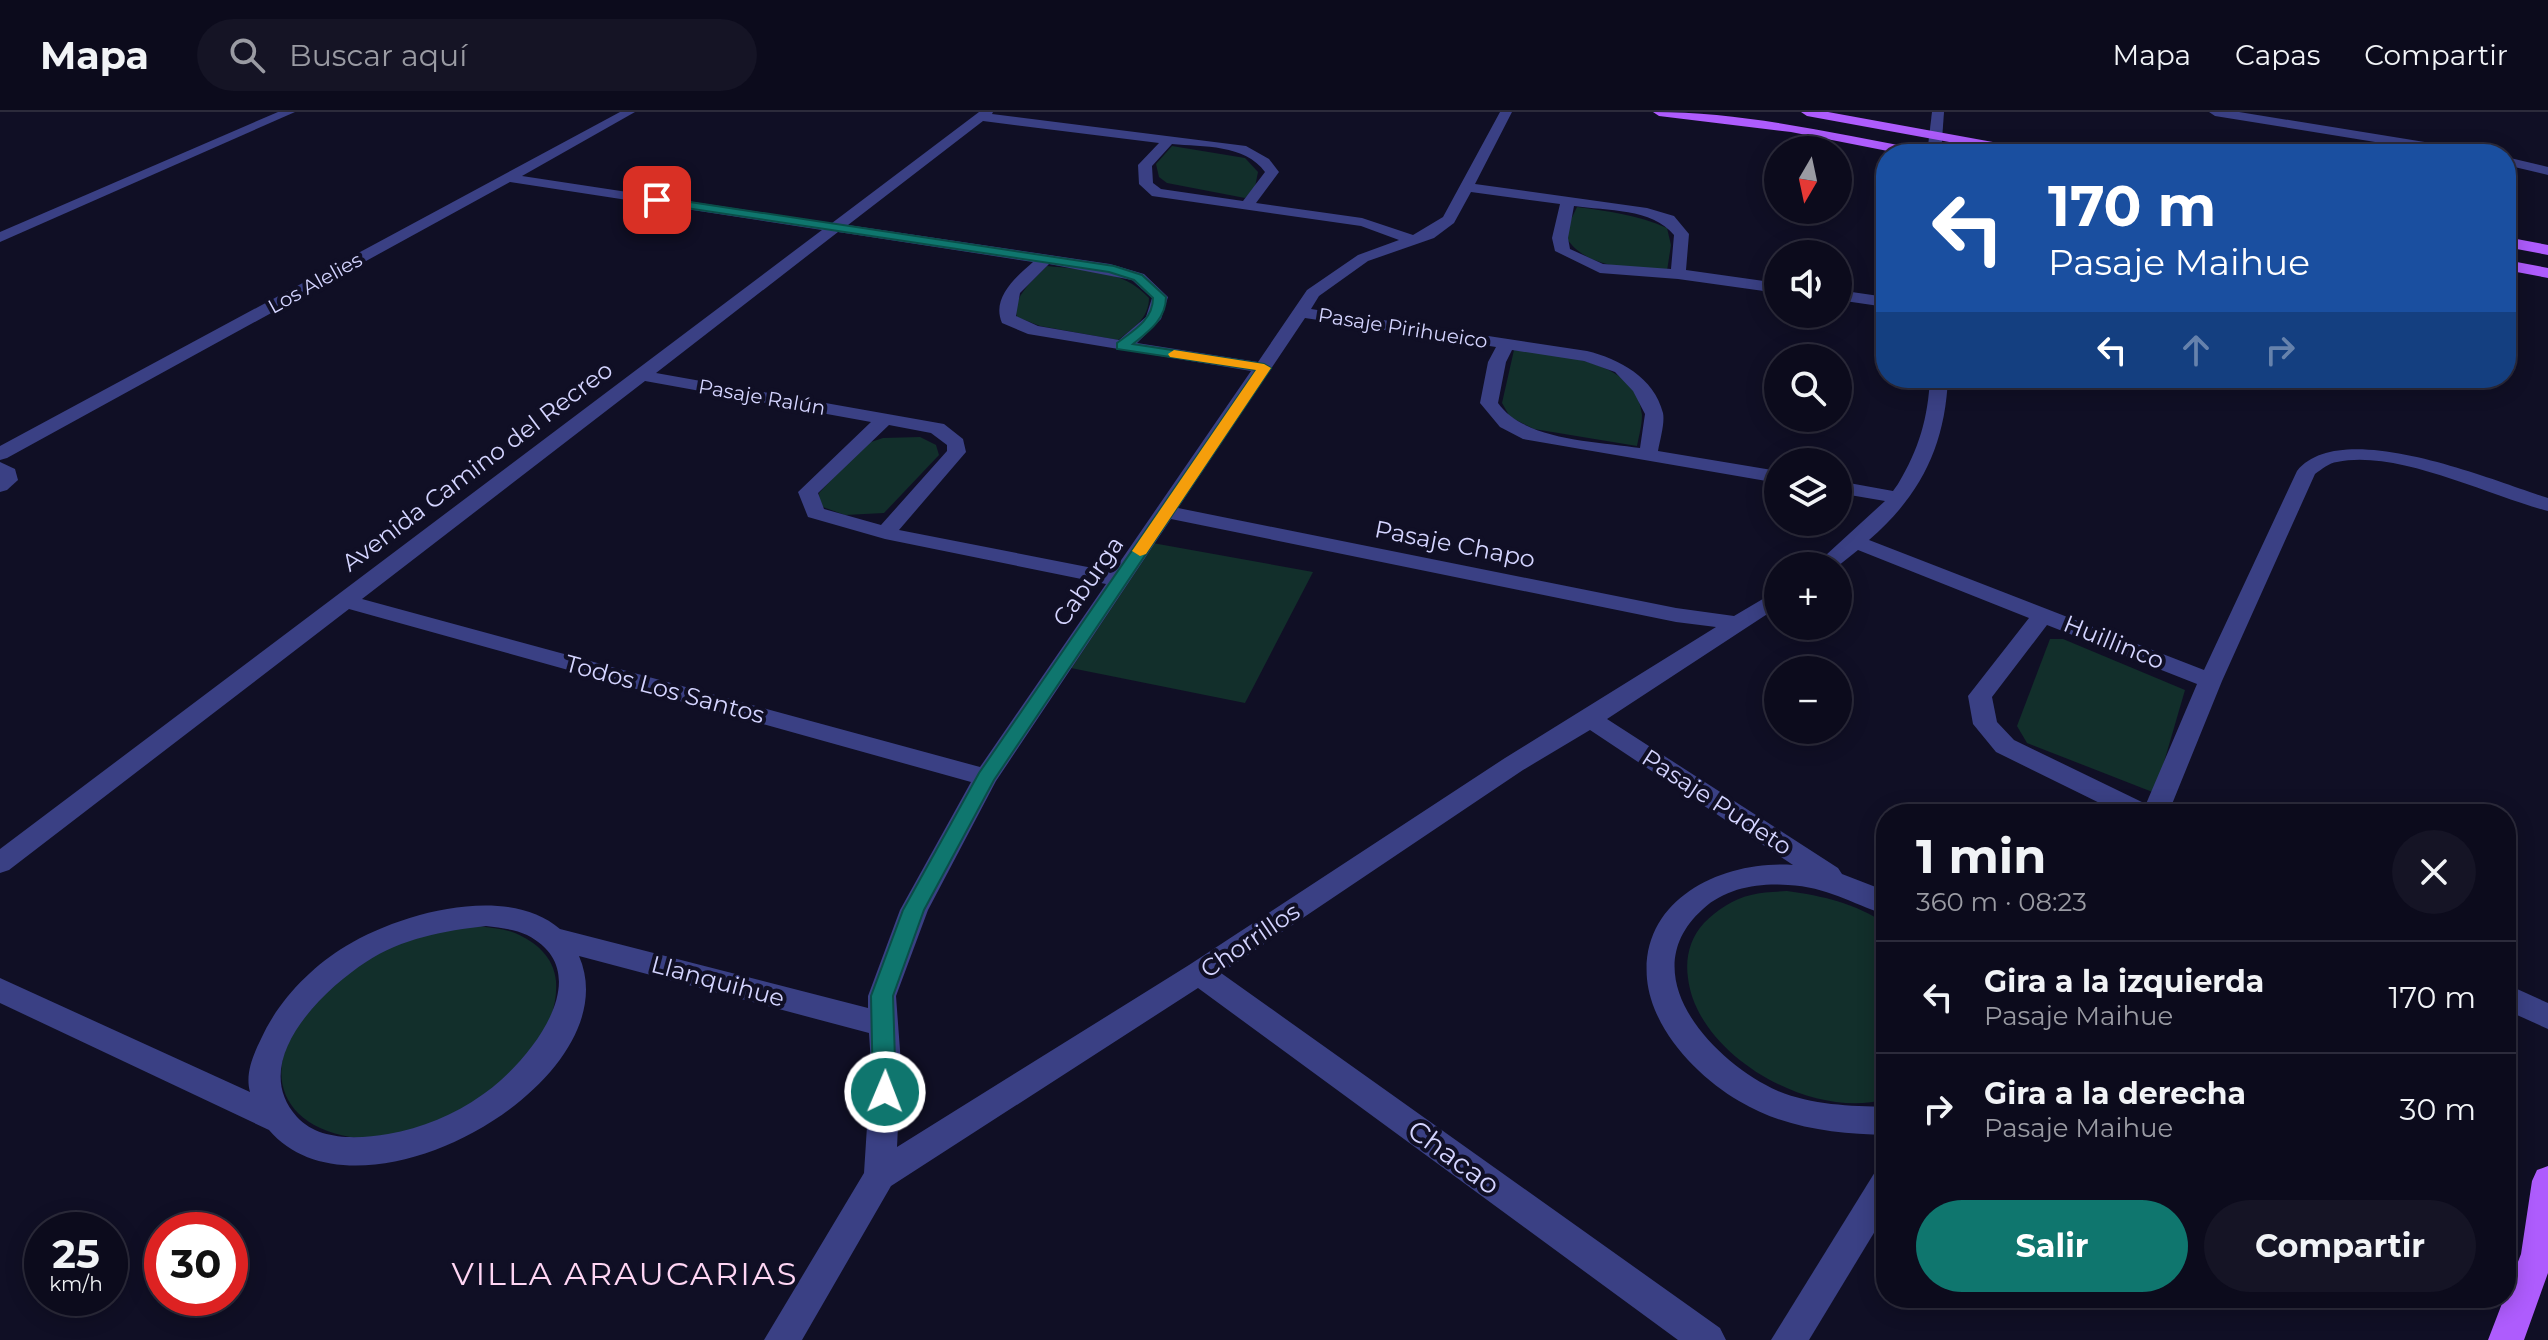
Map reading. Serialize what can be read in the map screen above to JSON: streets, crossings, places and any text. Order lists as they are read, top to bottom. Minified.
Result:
{"streets":{"street":["Los Alelies","Pasaje Pirihueico","Pasaje Ralún","Avenida Camino del Recreo","Pasaje Chapo","Caburga","Huillinco","Todos Los Santos","Pasaje Pudeto","Chorrillos","Llanquihue","Chacao"]},"crossings":[["Pasaje Pirihueico","Caburga"],["Pasaje Ralún","Avenida Camino del Recreo"],["Avenida Camino del Recreo","Todos Los Santos"],["Pasaje Chapo","Caburga"],["Pasaje Chapo","Chorrillos"],["Caburga","Todos Los Santos"],["Caburga","Chorrillos"],["Caburga","Llanquihue"],["Pasaje Pudeto","Chorrillos"],["Chorrillos","Chacao"]],"districts":["VILLA ARAUCARIAS"],"north":"bottom","page":{"header":"Mapa","search":"Buscar aquí","nav":["Mapa","Capas","Compartir"],"map_buttons":["+","−"],"turn":["170 m","Pasaje Maihue"],"heading":["1 min","360 m · 08:23"],"list":[{"name":"Gira a la izquierda","note":"Pasaje Maihue","value":"170 m"},{"name":"Gira a la derecha","note":"Pasaje Maihue","value":"30 m"}],"buttons":["Salir","Compartir"],"speed":"25 km/h","limit":"30"}}
